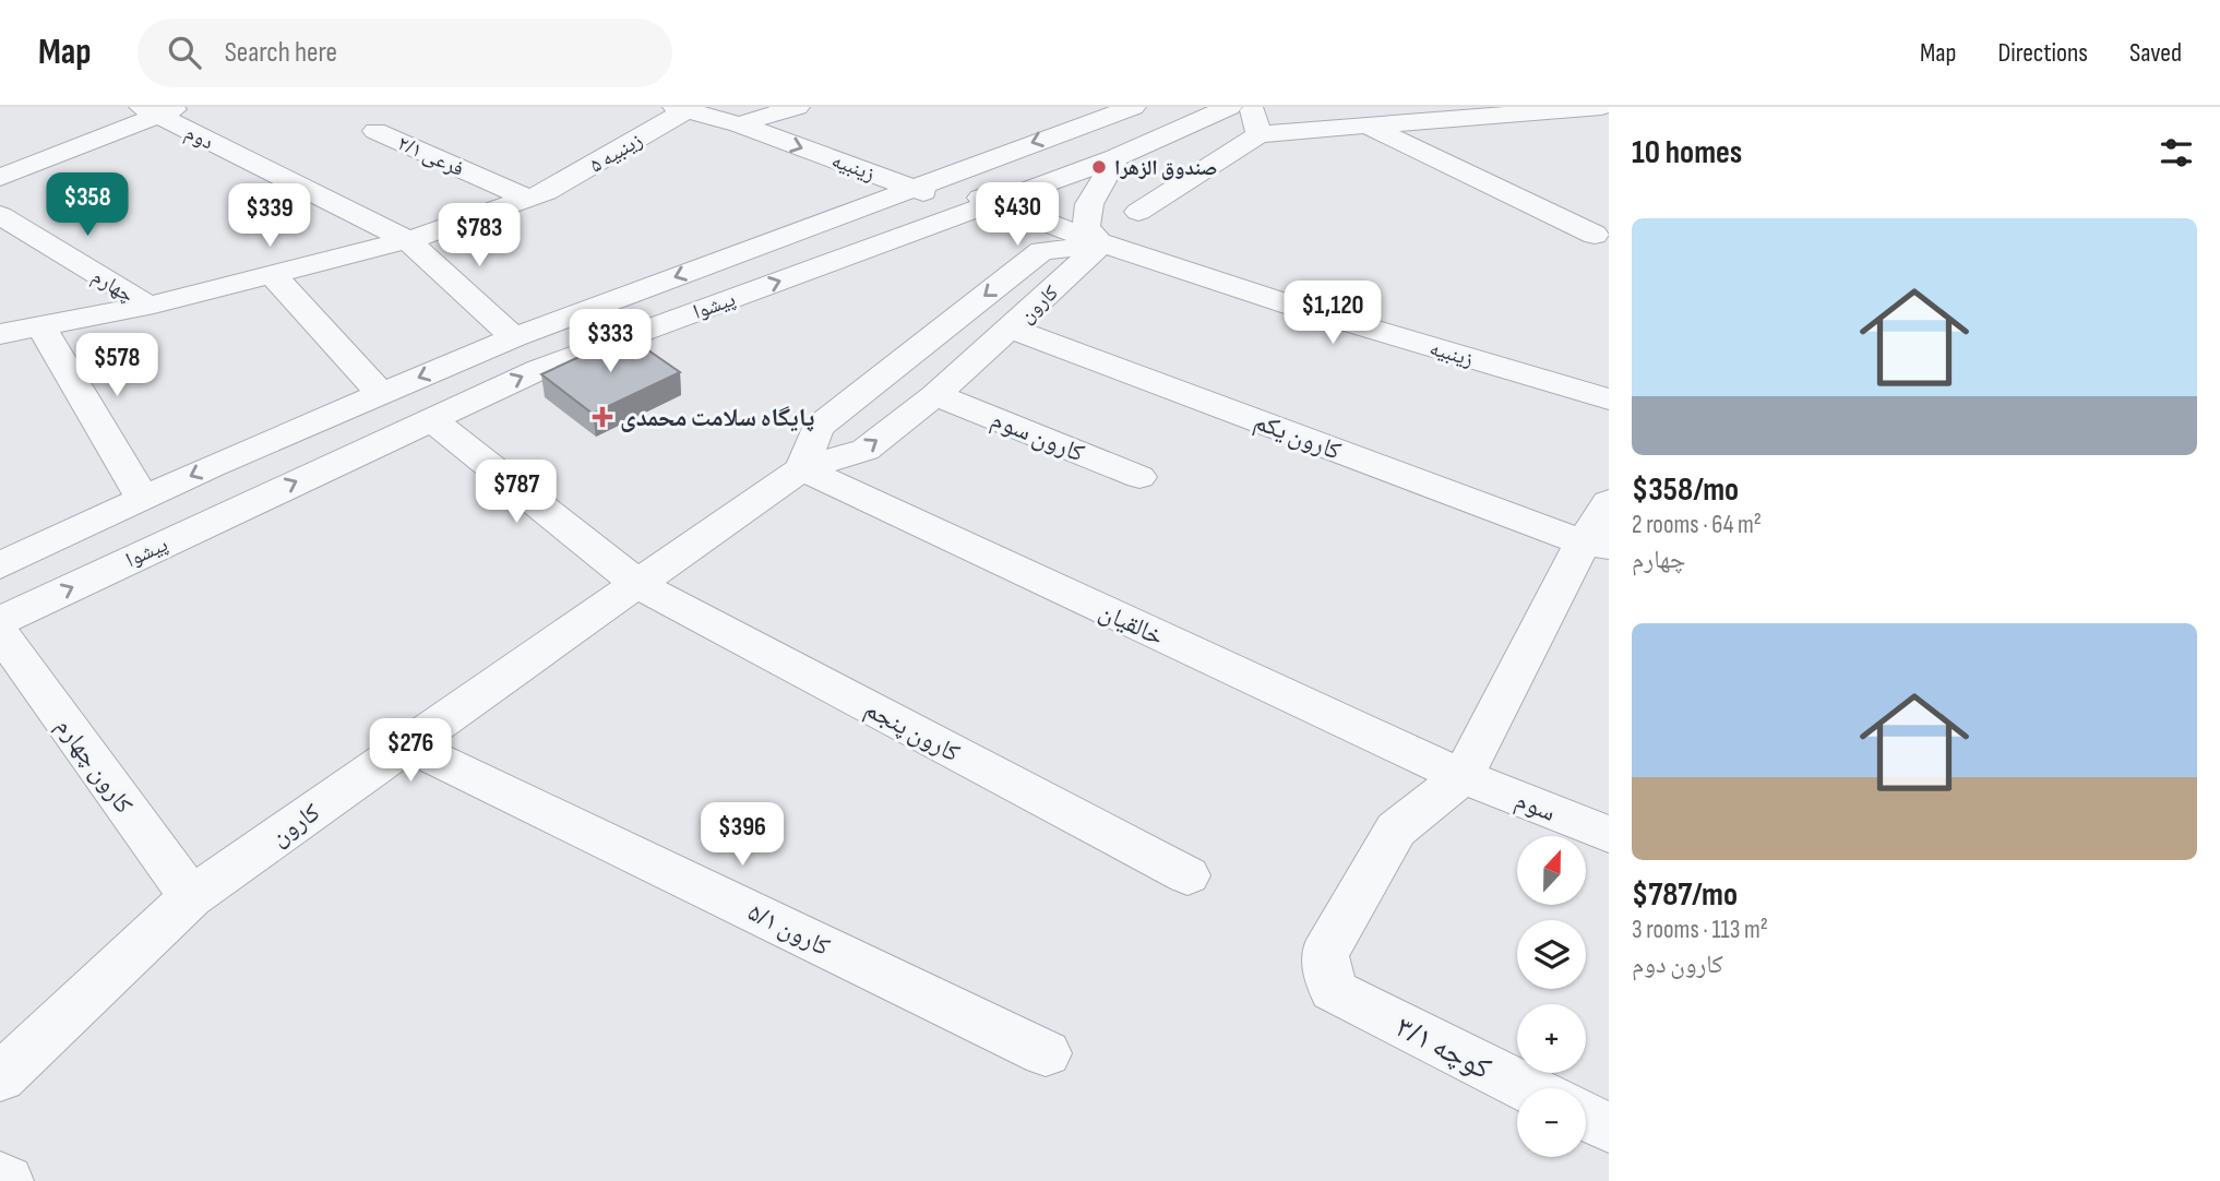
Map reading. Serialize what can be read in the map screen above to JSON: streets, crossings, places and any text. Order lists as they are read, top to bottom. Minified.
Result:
{"streets":{"street":["دوم","زینبیه ۵","فرعی ۲/۱","زینبیه","چهارم","کارون","پیشوا","کارون سوم","کارون یکم","خالقیان","کارون پنجم","کارون چهارم","سوم","کارون ۵/۱","کوچه ۳/۱"]},"crossings":[["دوم","زینبیه ۵"],["دوم","پیشوا"],["زینبیه ۵","فرعی ۲/۱"],["زینبیه ۵","زینبیه"],["زینبیه ۵","چهارم"],["زینبیه","کارون"],["زینبیه","پیشوا"],["کارون","کارون سوم"],["کارون","کارون یکم"],["کارون","خالقیان"],["کارون","کارون پنجم"],["کارون","کارون چهارم"],["کارون","کارون ۵/۱"],["پیشوا","کارون پنجم"],["خالقیان","سوم"],["خالقیان","کوچه ۳/۱"],["سوم","کوچه ۳/۱"]],"places":{"other":["صندوق الزهرا"],"health":["پایگاه سلامت محمدی"]},"north":"top","page":{"header":"Map","search":"Search here","nav":["Map","Directions","Saved"],"heading":"10 homes","price":["$358","$430","$339","$783","$1,120","$333","$578","$787","$276","$396"],"list":[{"name":"$358/mo","note":"2 rooms · 64 m² · چهارم"},{"name":"$787/mo","note":"3 rooms · 113 m² · کارون دوم"}],"map_buttons":["+","−"]}}
